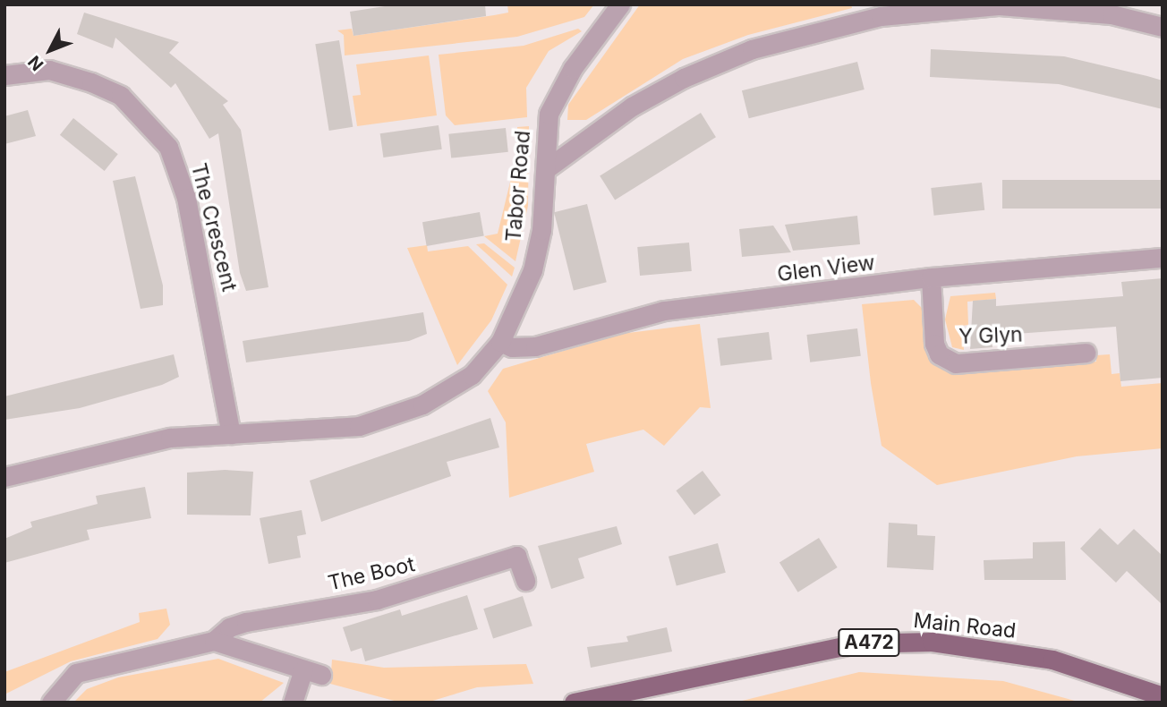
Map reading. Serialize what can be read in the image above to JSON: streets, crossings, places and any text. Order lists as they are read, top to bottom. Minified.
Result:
{"streets":{"main road":["Main Road","A472"],"street":["Tabor Road","The Crescent","Glen View","Y Glyn","The Boot"]},"crossings":[["Tabor Road","The Crescent"],["Tabor Road","Glen View"],["Glen View","Y Glyn"]],"north":"bottom left"}
